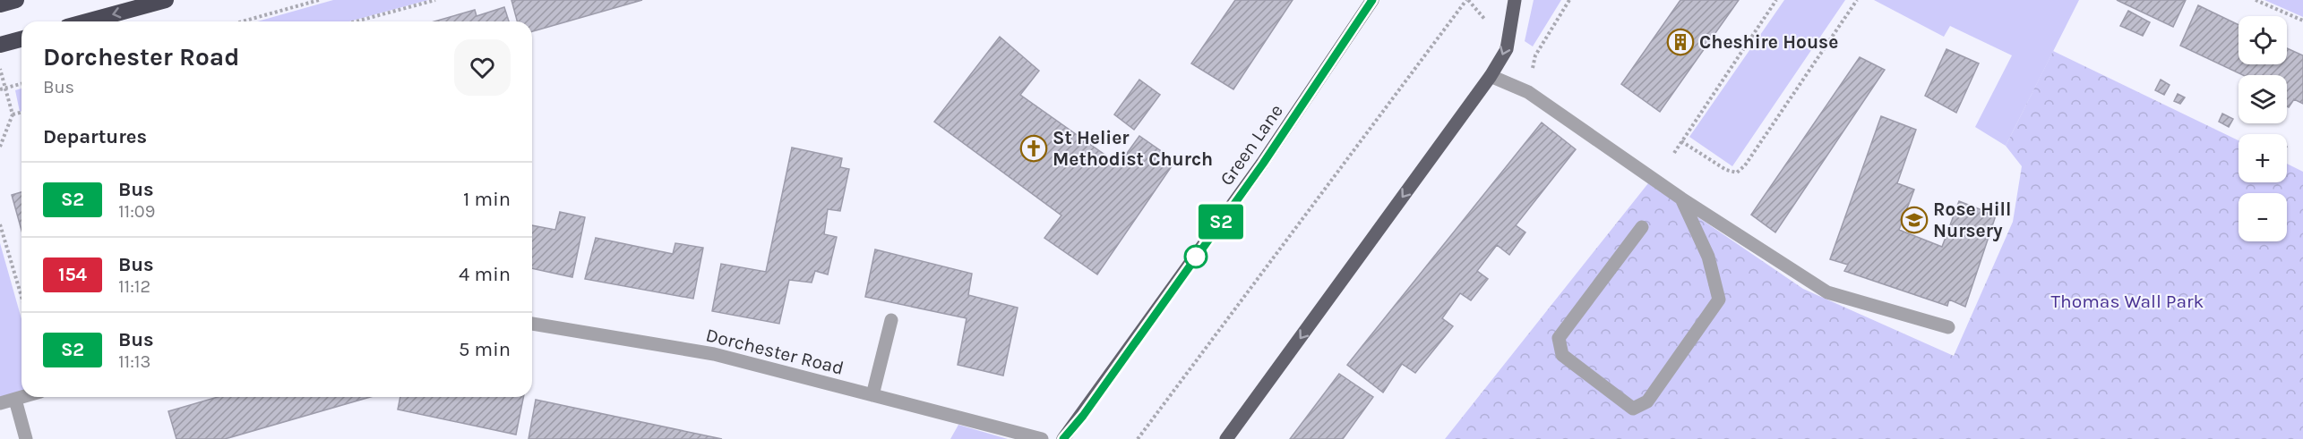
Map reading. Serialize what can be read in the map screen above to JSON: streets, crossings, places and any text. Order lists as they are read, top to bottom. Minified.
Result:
{"streets":{"main road":["Green Lane"],"street":["Dorchester Road"]},"parks":["Thomas Wall Park"],"places":{"building":["Cheshire House"],"church":["St Helier Methodist Church"],"school or university":["Rose Hill Nursery"]},"lines":["bus line S2"],"page":{"on_map":"S2","map_buttons":["+","−"],"heading":[["Dorchester Road","Bus"],"Departures"],"list":[{"mark":"S2","name":"Bus","note":"11:09","value":"1 min"},{"mark":"154","name":"Bus","note":"11:12","value":"4 min"},{"mark":"S2","name":"Bus","note":"11:13","value":"5 min"}]}}
